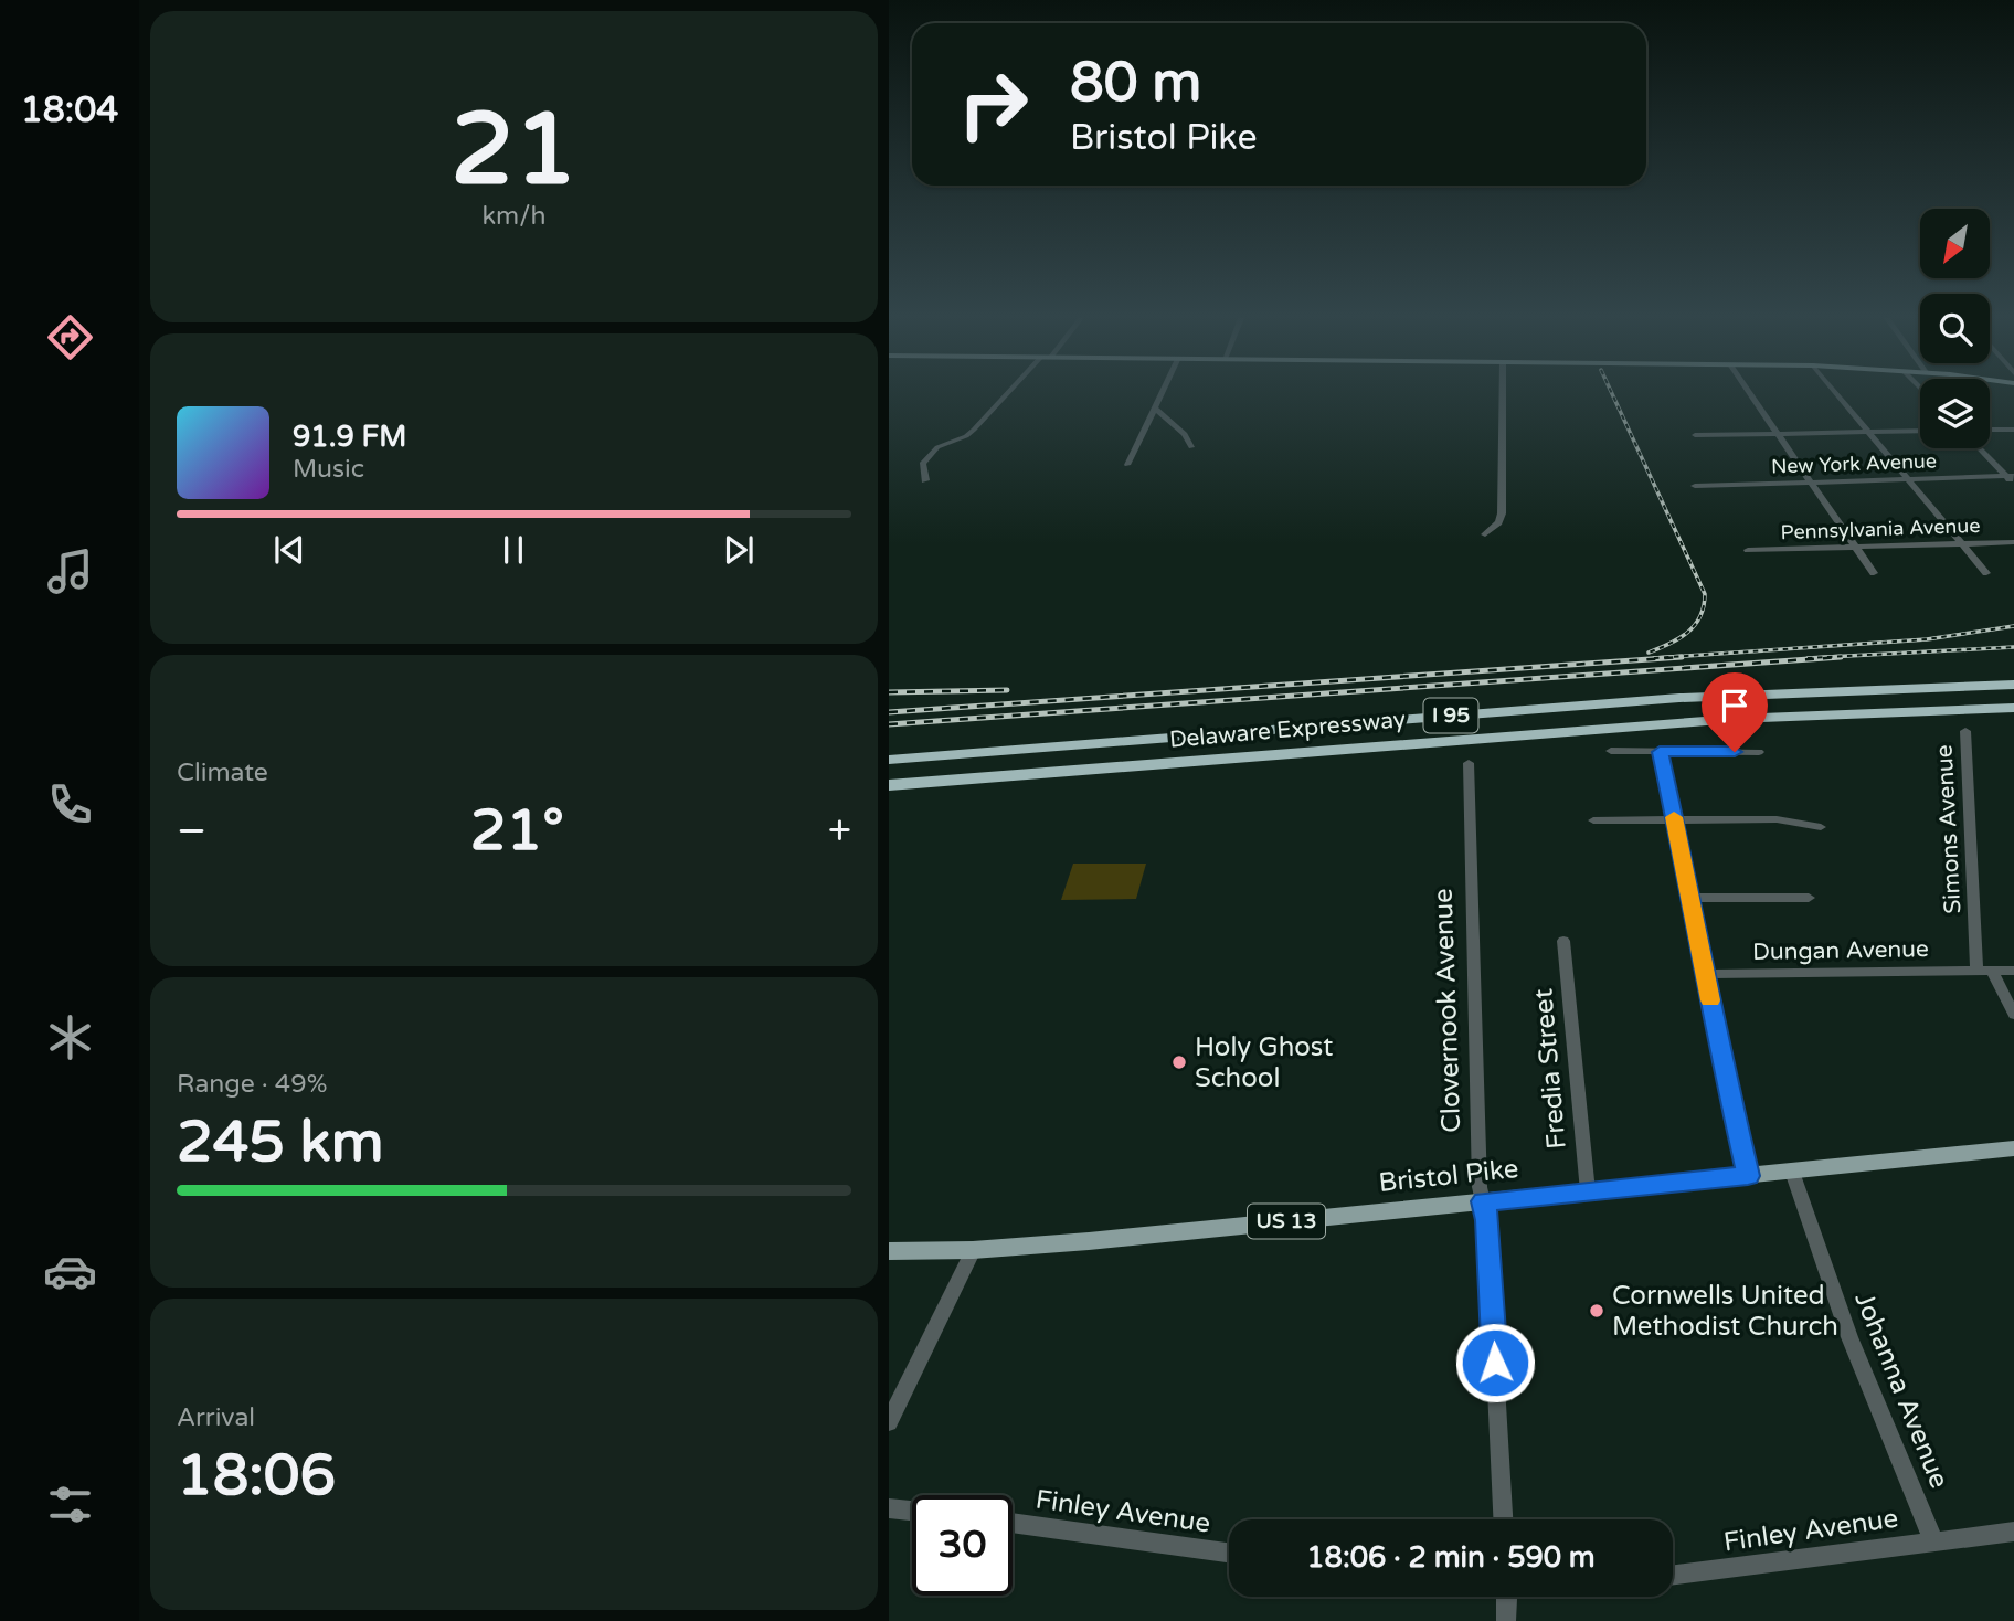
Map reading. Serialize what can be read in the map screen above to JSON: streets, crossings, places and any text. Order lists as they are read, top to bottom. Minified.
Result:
{"streets":{"highway":["I 95","Delaware Expressway"],"main road":["Bristol Pike","US 13"],"street":["New York Avenue","Pennsylvania Avenue","Simons Avenue","Dungan Avenue","Clovernook Avenue","Fredia Street","Johanna Avenue","Finley Avenue"]},"crossings":[["Simons Avenue","Dungan Avenue"],["Clovernook Avenue","Bristol Pike"],["Fredia Street","Bristol Pike"],["Bristol Pike","Johanna Avenue"],["Johanna Avenue","Finley Avenue"]],"places":["Holy Ghost School","Cornwells United Methodist Church"],"north":"bottom left","page":{"tabs":"18:04","tile":[["21","km/h"],"Climate",["Range · 49%","245 km"],["Arrival","18:06"]],"turn":["80 m","Bristol Pike"],"song":["91.9 FM","Music"],"heat":["−","21°","+"],"limit":"30","trip":"18:06 · 2 min · 590 m"}}
